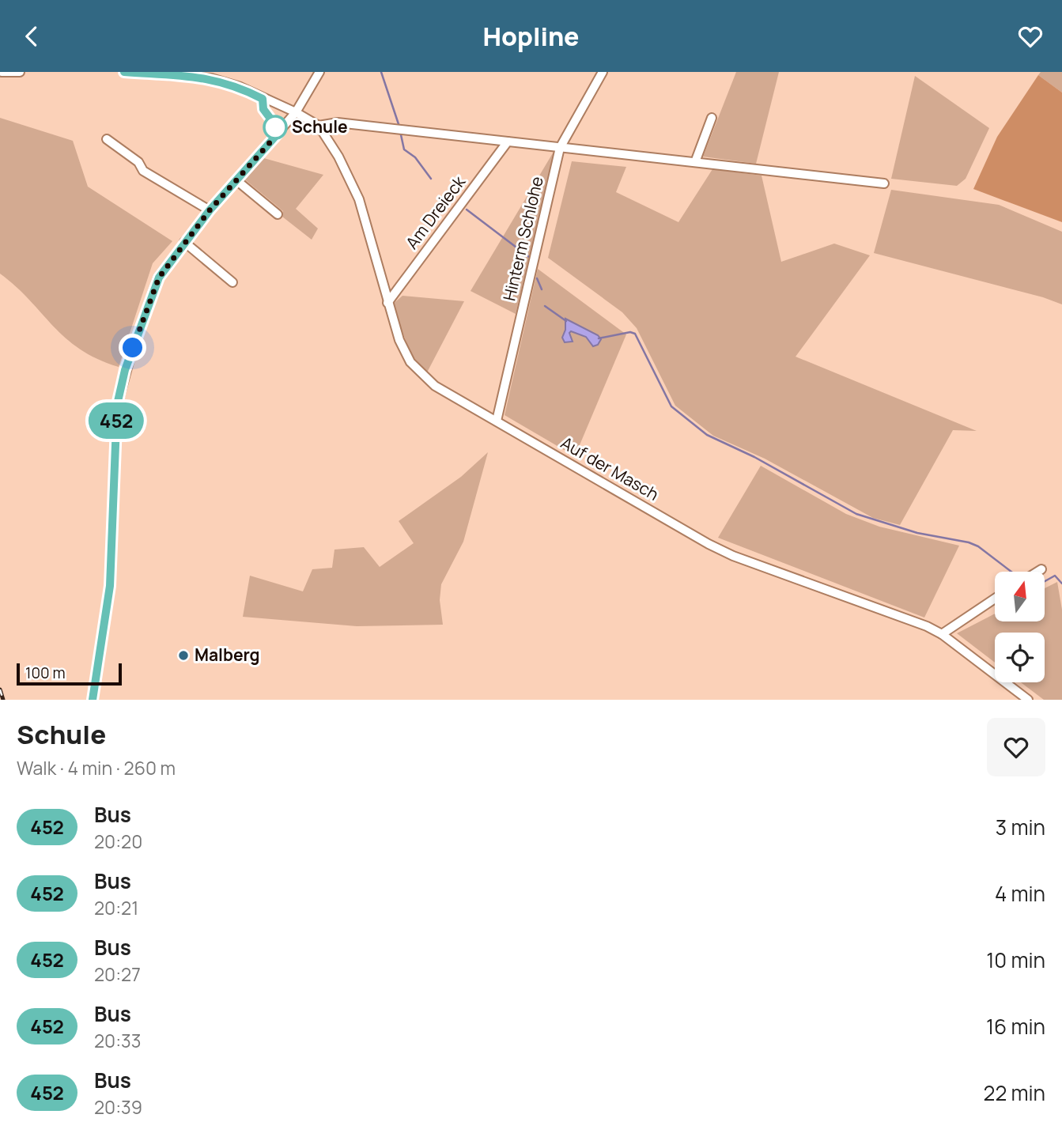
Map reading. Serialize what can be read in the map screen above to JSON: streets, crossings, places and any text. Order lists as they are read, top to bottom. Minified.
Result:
{"streets":{"street":["Am Dreieck","Hinterm Schlohe","Auf der Masch"]},"crossings":[["Am Dreieck","Auf der Masch"],["Hinterm Schlohe","Auf der Masch"]],"places":["Schule","Malberg"],"lines":["bus line 452"],"scale_bar":"100 m","north":"top","page":{"header":"Hopline","on_map":"452","scale":"100 m","heading":["Schule","Walk · 4 min · 260 m"],"list":[{"mark":"452","name":"Bus","note":"20:20","value":"3 min"},{"mark":"452","name":"Bus","note":"20:21","value":"4 min"},{"mark":"452","name":"Bus","note":"20:27","value":"10 min"},{"mark":"452","name":"Bus","note":"20:33","value":"16 min"},{"mark":"452","name":"Bus","note":"20:39","value":"22 min"}]}}
